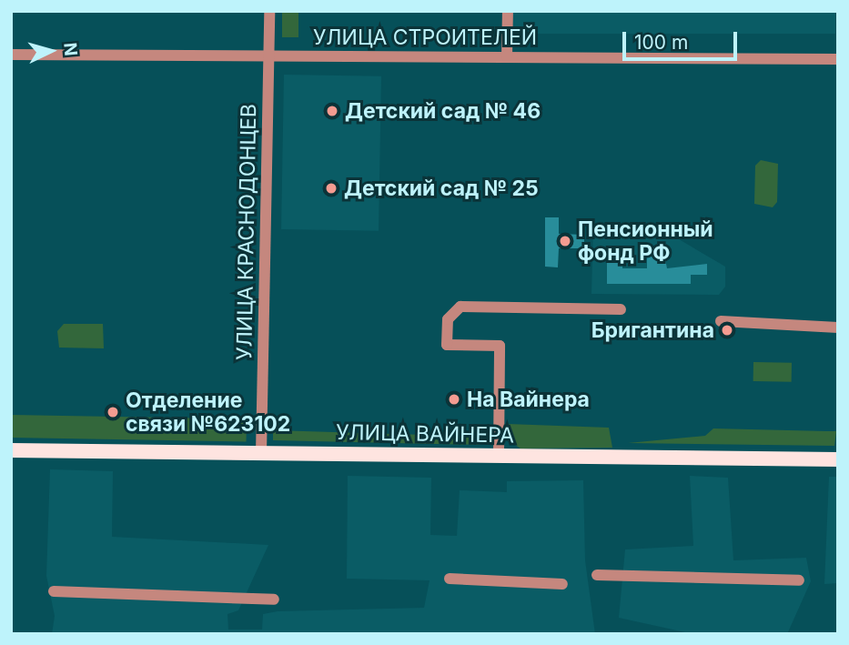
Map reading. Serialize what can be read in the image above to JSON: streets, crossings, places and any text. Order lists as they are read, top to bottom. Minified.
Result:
{"streets":{"main road":["УЛИЦА ВАЙНЕРА"],"street":["УЛИЦА СТРОИТЕЛЕЙ","УЛИЦА КРАСНОДОНЦЕВ"]},"crossings":[["УЛИЦА СТРОИТЕЛЕЙ","УЛИЦА КРАСНОДОНЦЕВ"],["УЛИЦА КРАСНОДОНЦЕВ","УЛИЦА ВАЙНЕРА"]],"places":["Детский сад № 46","Детский сад № 25","Пенсионный фонд РФ","Бригантина","На Вайнера","Отделение связи №623102"],"scale_bar":"100 m","north":"right"}
